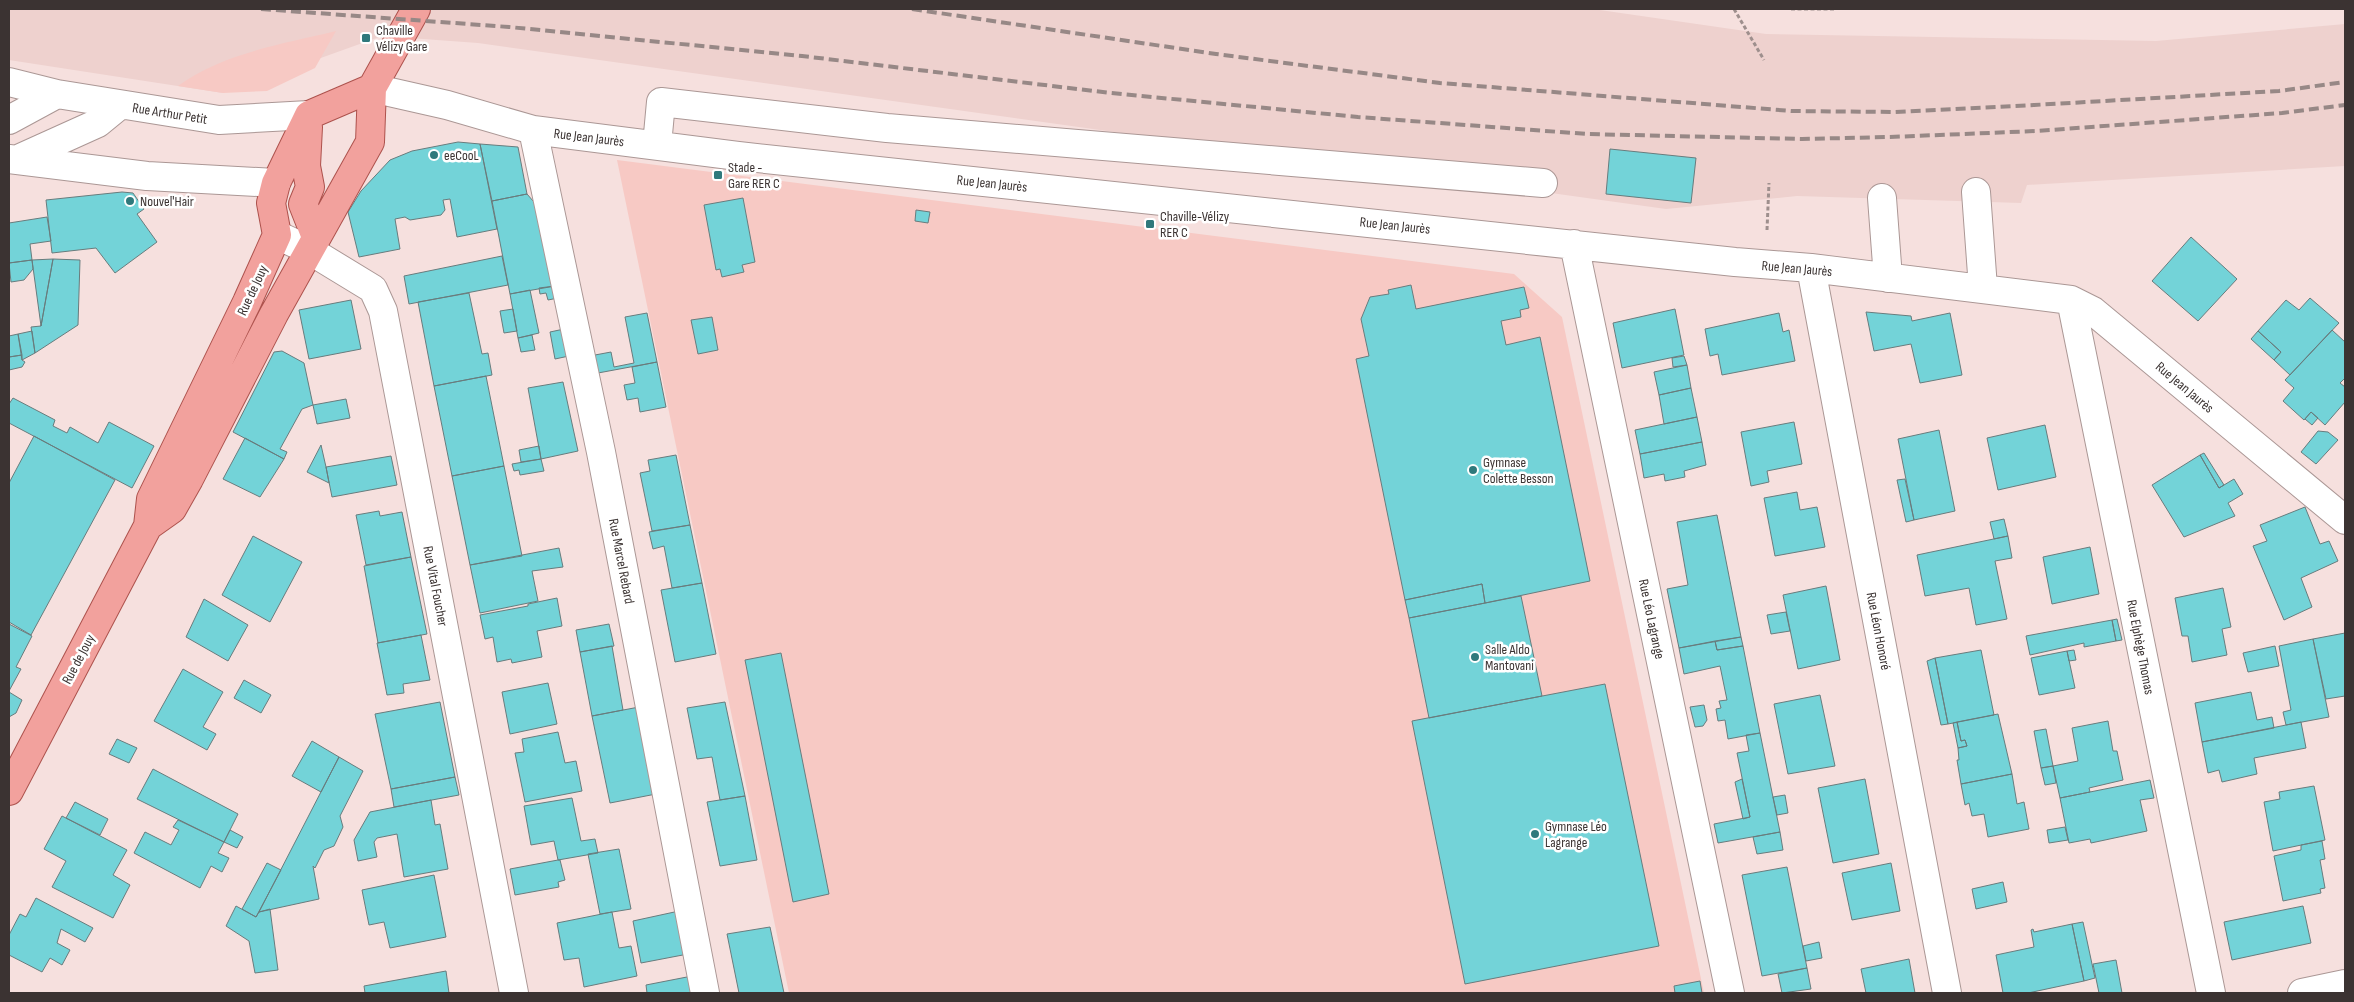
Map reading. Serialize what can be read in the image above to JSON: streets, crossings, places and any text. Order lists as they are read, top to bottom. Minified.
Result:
{"streets":{"main road":["Rue de Jouy"],"street":["Rue Arthur Petit","Rue Jean Jaurès","Rue Marcel Rebard","Rue Vital Foucher","Rue Léo Lagrange","Rue Léon Honoré","Rue Elphège Thomas"]},"crossings":[["Rue Jean Jaurès","Rue de Jouy"],["Rue Jean Jaurès","Rue Marcel Rebard"],["Rue Jean Jaurès","Rue Léo Lagrange"],["Rue Jean Jaurès","Rue Léon Honoré"],["Rue Jean Jaurès","Rue Elphège Thomas"],["Rue de Jouy","Rue Vital Foucher"]],"places":{"transit":["Chaville Vélizy Gare","Stade - Gare RER C","Chaville-Vélizy RER C"],"other":["eeCooL","Nouvel'Hair","Gymnase Colette Besson","Salle Aldo Mantovani","Gymnase Léo Lagrange"]}}
